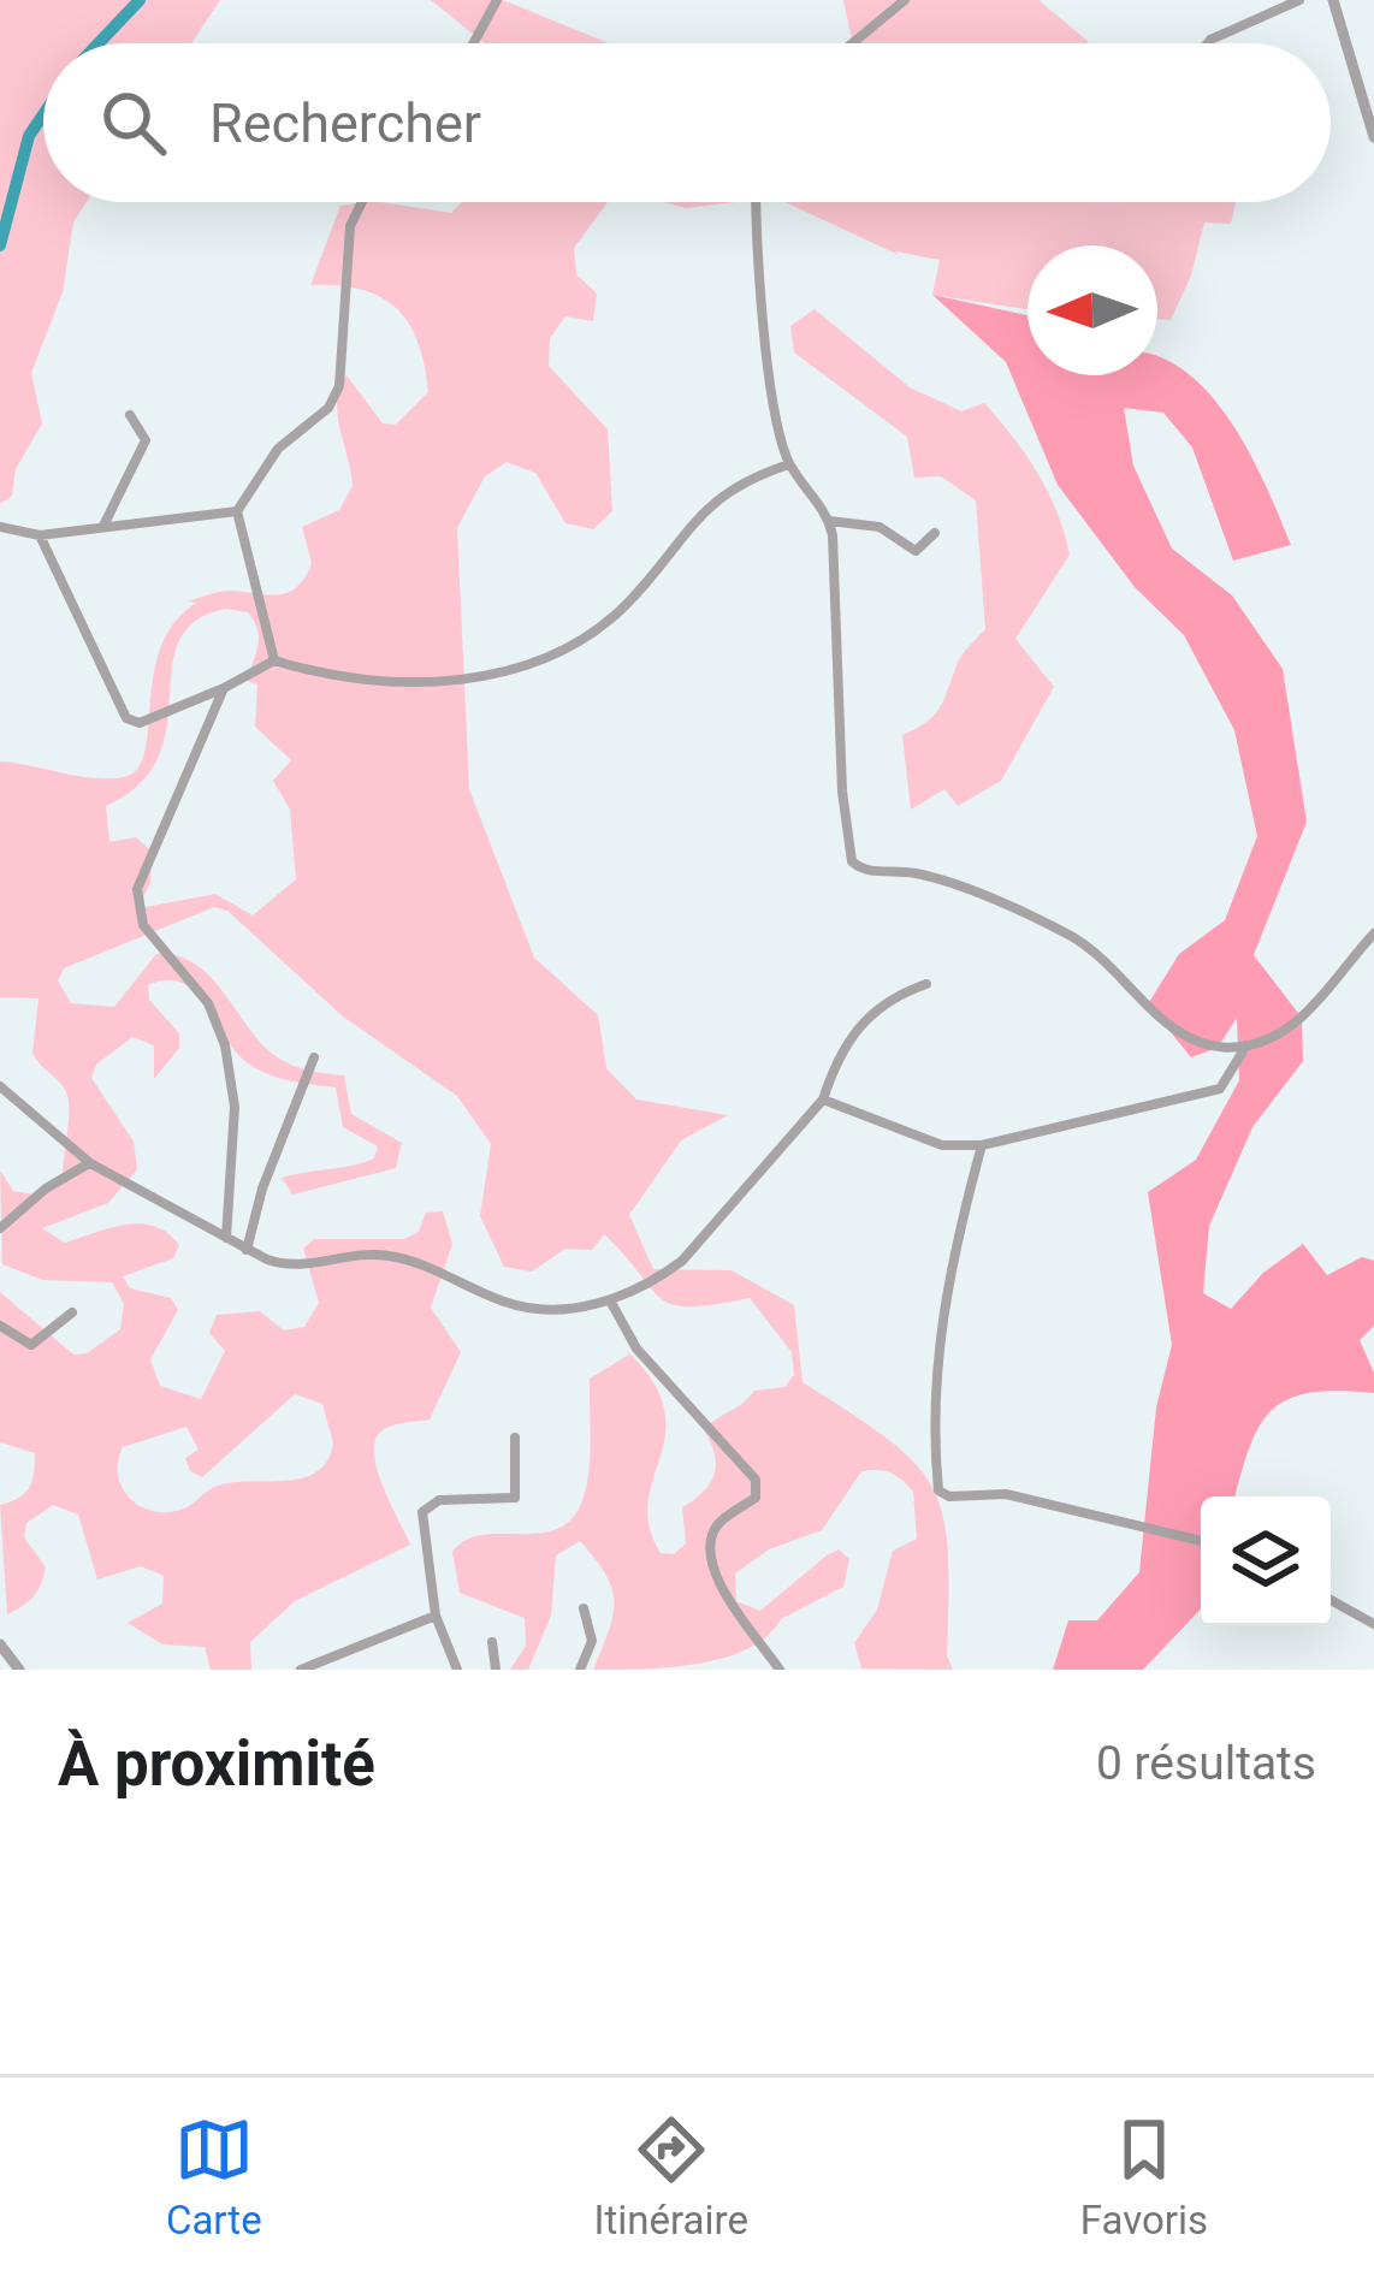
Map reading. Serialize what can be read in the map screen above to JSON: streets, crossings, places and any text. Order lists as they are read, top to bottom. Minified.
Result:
{"north":"left","page":{"search":"Rechercher","heading":["À proximité","0 résultats"],"nav":["Carte","Itinéraire","Favoris"]}}
